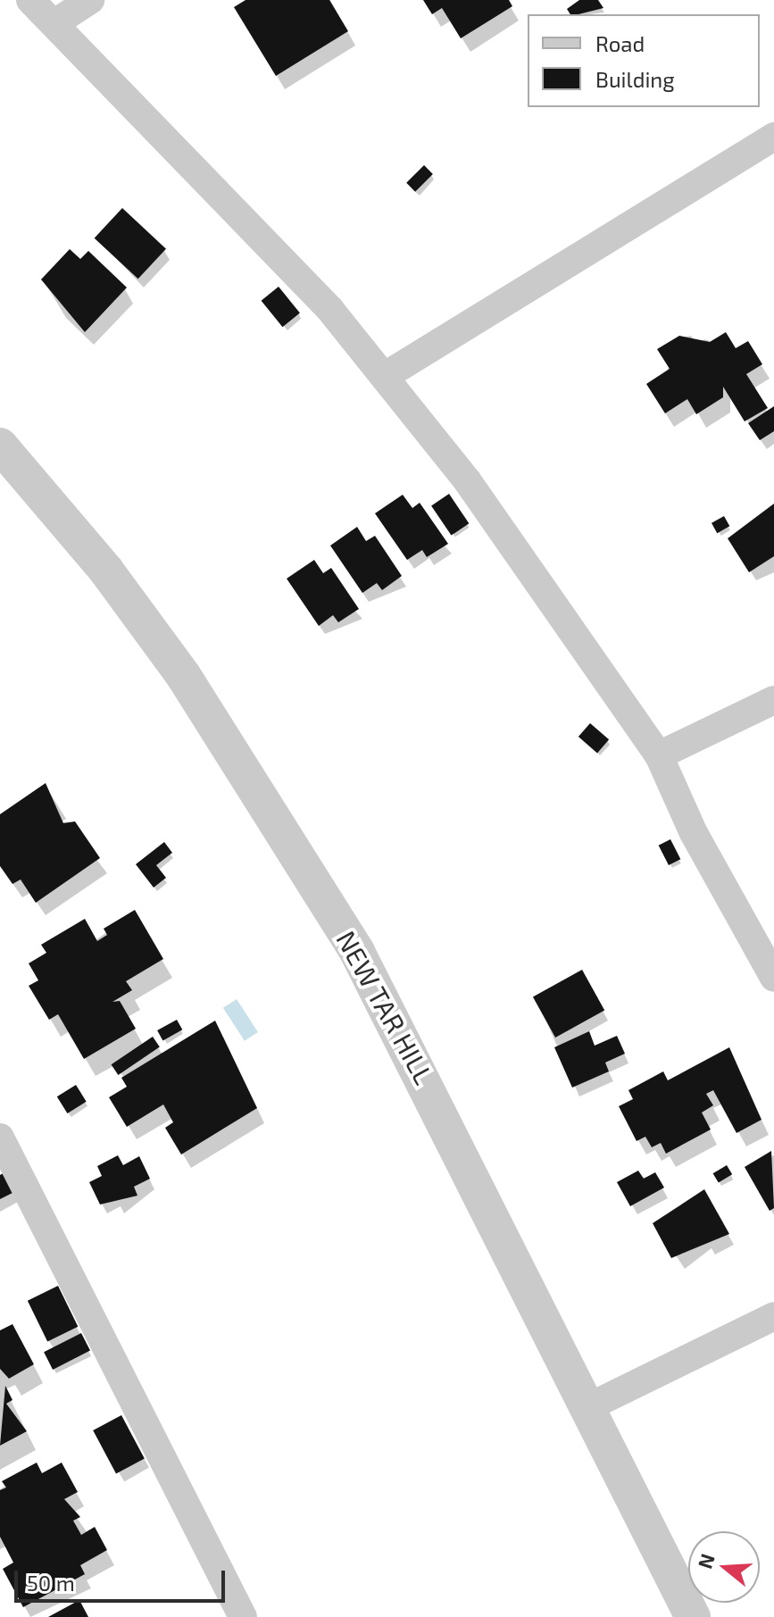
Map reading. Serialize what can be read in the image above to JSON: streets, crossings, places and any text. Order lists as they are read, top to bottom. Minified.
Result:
{"streets":{"street":["NEW TAR HILL"]},"legend":["Road","Building"],"scale_bar":"50 m","north":"left"}
